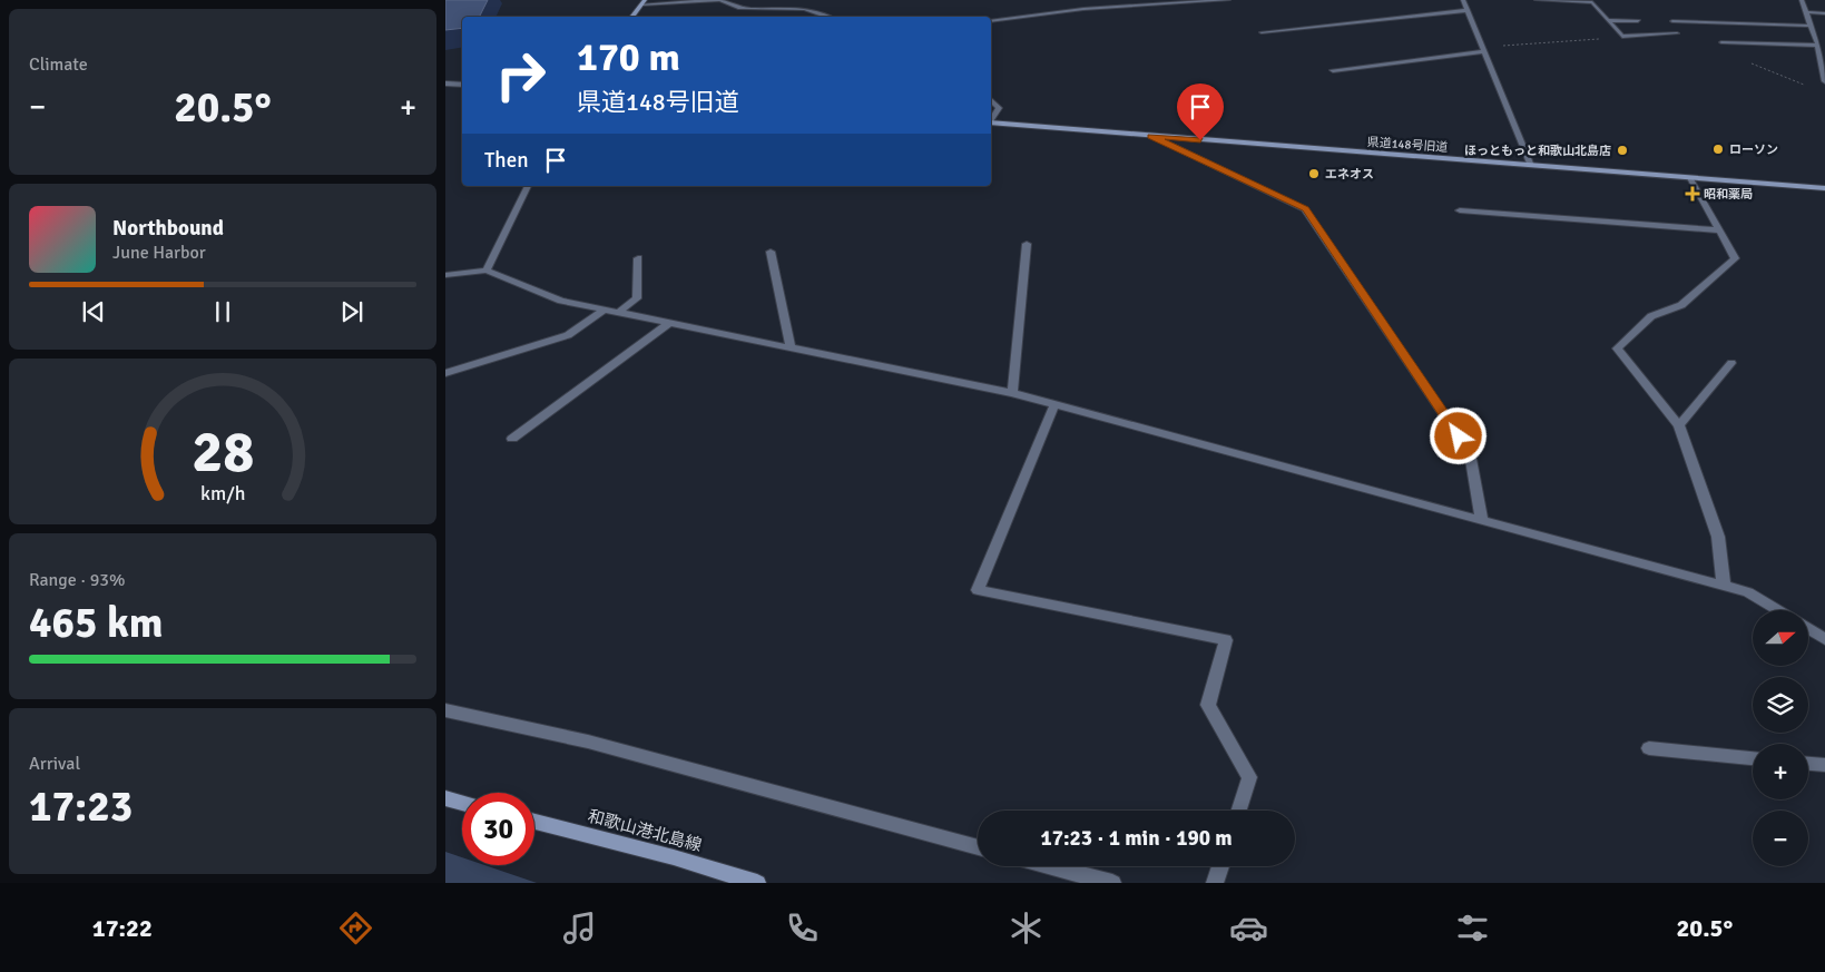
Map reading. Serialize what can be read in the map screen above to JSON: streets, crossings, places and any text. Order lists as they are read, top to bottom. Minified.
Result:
{"streets":{"street":["県道148号旧道","和歌山港北島線"]},"places":{"other":["ローソン","ほっともっと和歌山北島店","エネオス"],"health":["昭和薬局"]},"north":"right","page":{"tile":["Climate",["Range · 93%","465 km"],["Arrival","17:23"]],"turn":["170 m","県道148号旧道"],"heat":["−","20.5°","+"],"then":"Then","song":["Northbound","June Harbor"],"map_buttons":["+","−"],"limit":"30","trip":"17:23 · 1 min · 190 m","tabs":["17:22","20.5°"],"gauge":["28","km/h"]}}
